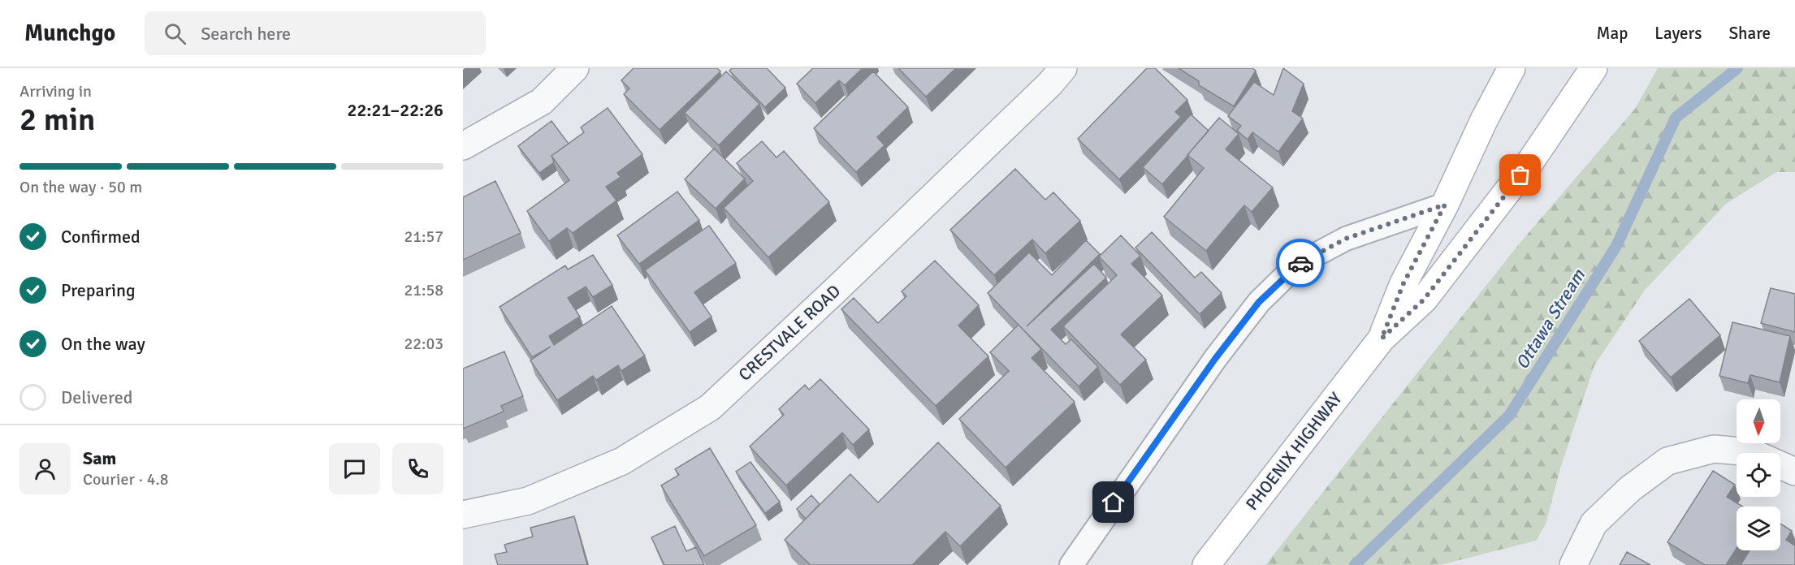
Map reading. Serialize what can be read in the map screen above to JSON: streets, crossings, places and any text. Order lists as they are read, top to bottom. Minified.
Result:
{"streets":{"main road":["PHOENIX HIGHWAY"],"street":["CRESTVALE ROAD"]},"water":["Ottawa Stream"],"north":"bottom","page":{"header":"Munchgo","search":"Search here","nav":["Map","Layers","Share"],"heading":["2 min","Arriving in","22:21–22:26"],"panel":["Sam","Courier · 4.8"],"bar":"On the way · 50 m","list":[["Confirmed","21:57"],["Preparing","21:58"],["On the way","22:03"],"Delivered"]}}
